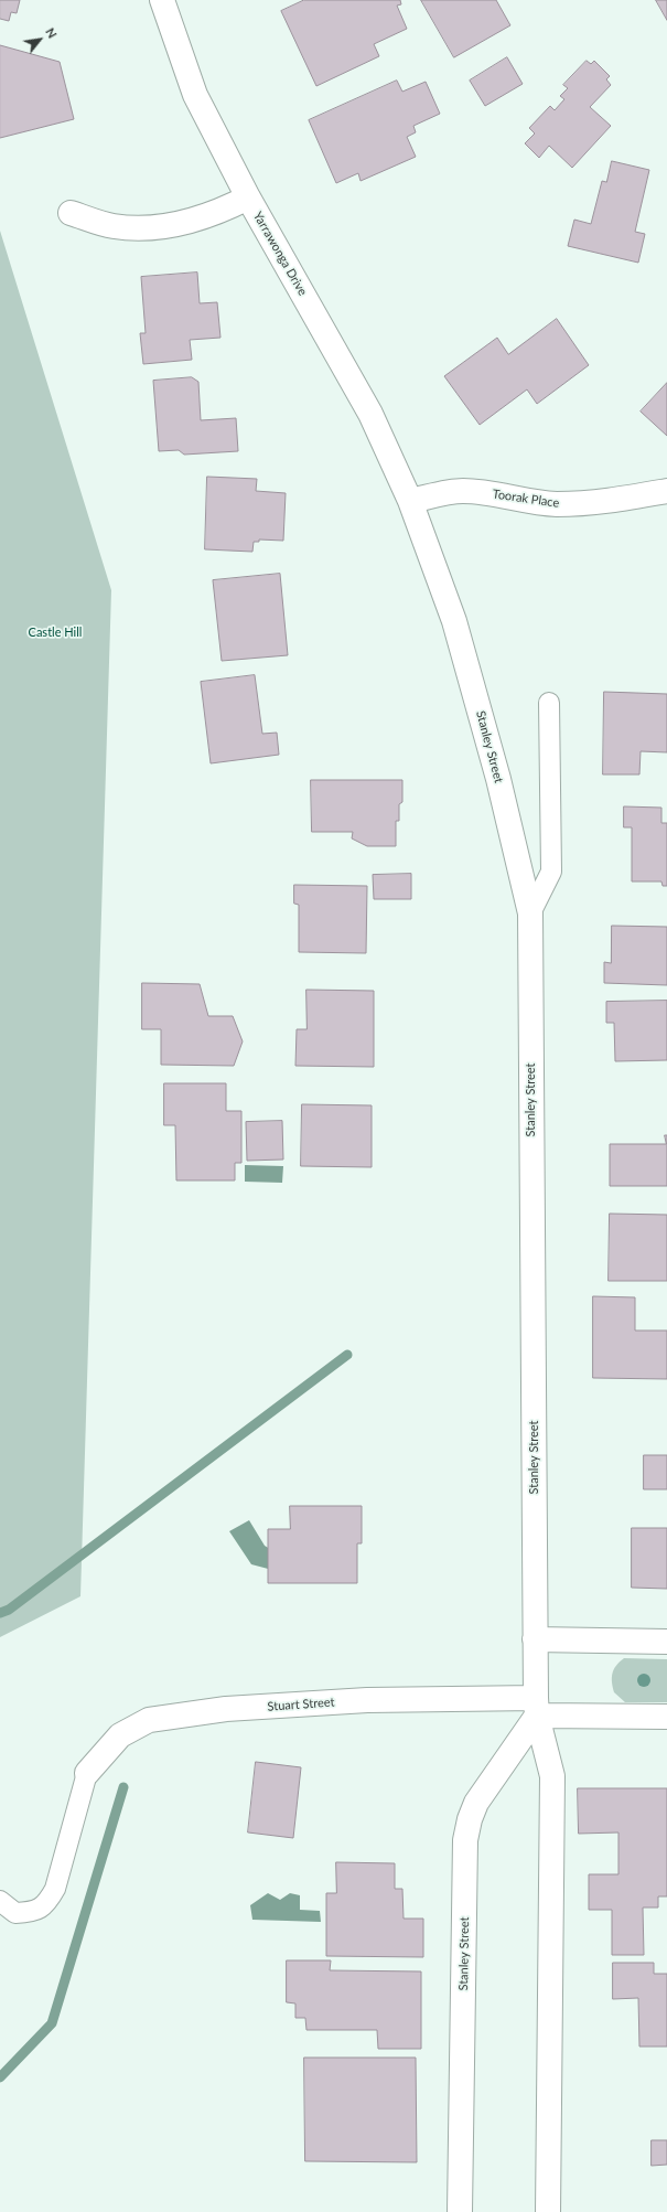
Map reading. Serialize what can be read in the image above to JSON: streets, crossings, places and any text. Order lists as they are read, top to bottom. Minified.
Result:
{"streets":{"street":["Yarrawonga Drive","Toorak Place","Stanley Street","Stuart Street"]},"crossings":[["Yarrawonga Drive","Toorak Place"],["Yarrawonga Drive","Stanley Street"],["Toorak Place","Stanley Street"],["Stanley Street","Stuart Street"]],"parks":["Castle Hill"],"north":"top right"}
